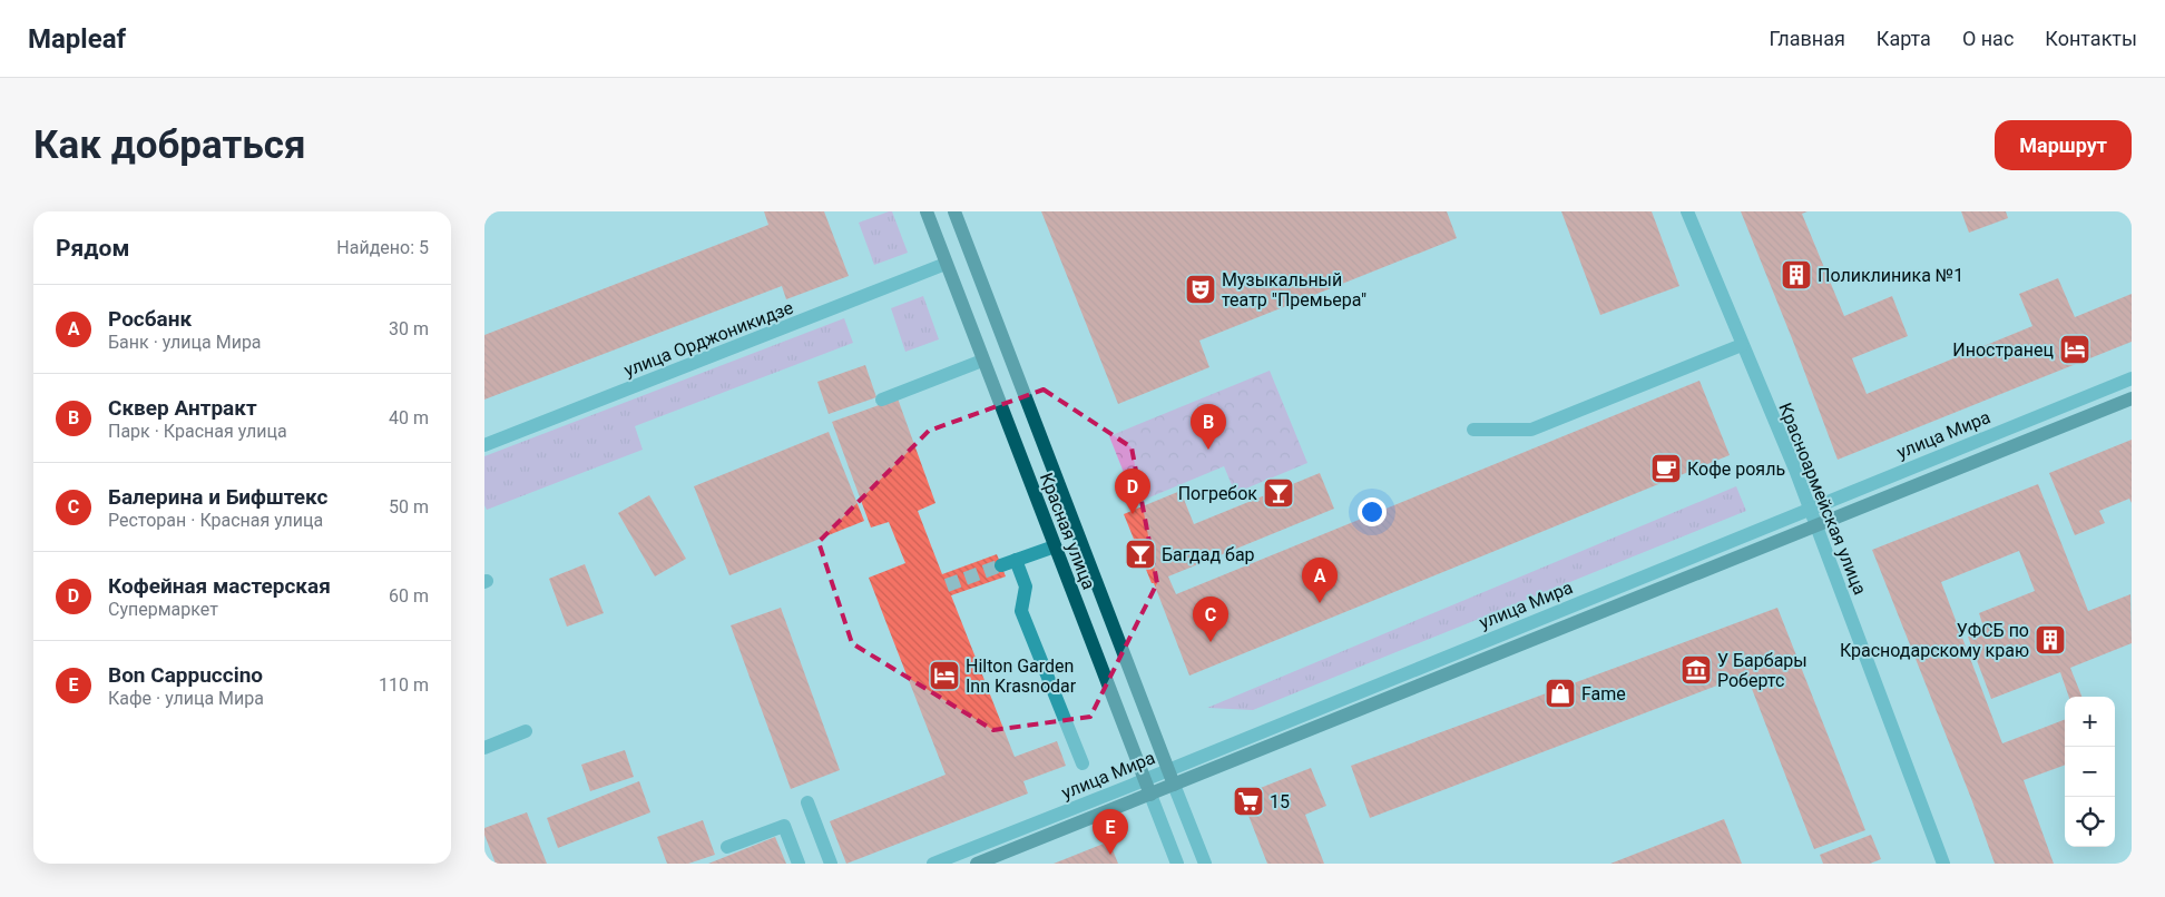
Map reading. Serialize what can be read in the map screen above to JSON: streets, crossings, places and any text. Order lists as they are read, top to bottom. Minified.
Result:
{"streets":{"main road":["улица Мира","Красная улица"],"street":["улица Орджоникидзе","Красноармейская улица"]},"crossings":[["улица Орджоникидзе","Красная улица"],["улица Мира","Красноармейская улица"],["улица Мира","Красная улица"]],"places":{"building":["Поликлиника №1","УФСБ по Краснодарскому краю"],"theatre":["Музыкальный театр \"Премьера\""],"hotel":["Иностранец","Hilton Garden Inn Krasnodar"],"cafe":["Кофе рояль"],"bar":["Погребок","Багдад бар"],"museum":["У Барбары Робертс"],"shop":["Fame"],"supermarket":["15"]},"page":{"header":"Mapleaf","nav":["Главная","Карта","О нас","Контакты"],"buttons":"Маршрут","title":"Как добраться","heading":["Рядом","Найдено: 5"],"list":[{"mark":"A","name":"Росбанк","note":"Банк · улица Мира","value":"30 m"},{"mark":"B","name":"Сквер Антракт","note":"Парк · Красная улица","value":"40 m"},{"mark":"C","name":"Балерина и Бифштекс","note":"Ресторан · Красная улица","value":"50 m"},{"mark":"D","name":"Кофейная мастерская","note":"Супермаркет","value":"60 m"},{"mark":"E","name":"Bon Cappuccino","note":"Кафе · улица Мира","value":"110 m"}],"pins":["B","D","A","C","E"],"map_buttons":["+","−"]}}
